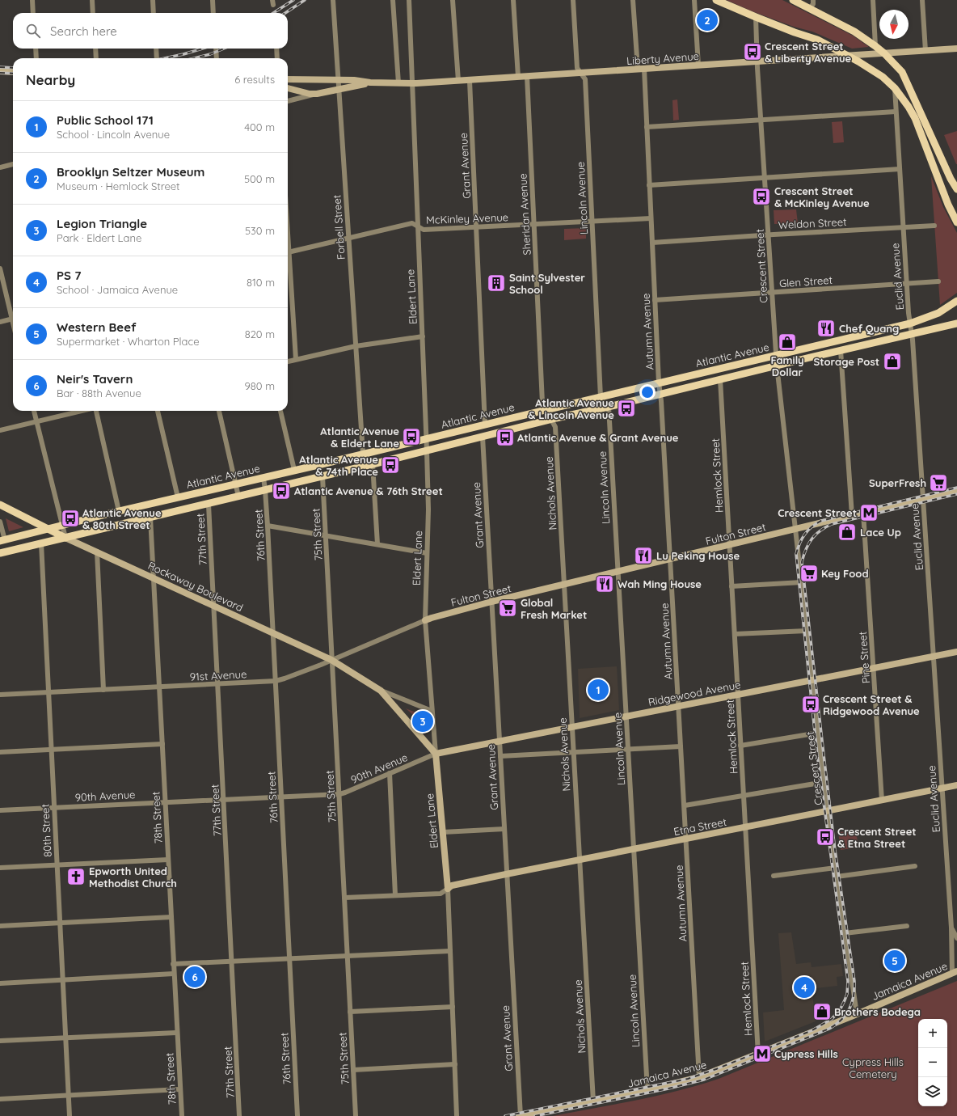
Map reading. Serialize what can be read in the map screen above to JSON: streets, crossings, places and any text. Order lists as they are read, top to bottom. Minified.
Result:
{"streets":{"main road":["Liberty Avenue","Eldert Lane","Atlantic Avenue","Fulton Street","Rockaway Boulevard","Ridgewood Avenue","Etna Street","Jamaica Avenue"],"street":["Grant Avenue","Lincoln Avenue","Sheridan Avenue","McKinley Avenue","Weldon Street","Forbell Street","Crescent Street","Euclid Avenue","Glen Street","Autumn Avenue","Hemlock Street","Nichols Avenue","75th Street","76th Street","77th Street","Pine Street","91st Avenue","90th Avenue","78th Street","80th Street"]},"crossings":[["Liberty Avenue","Grant Avenue"],["Liberty Avenue","Lincoln Avenue"],["Liberty Avenue","Sheridan Avenue"],["Liberty Avenue","Forbell Street"],["Liberty Avenue","Crescent Street"],["Liberty Avenue","Eldert Lane"],["Liberty Avenue","Autumn Avenue"],["Grant Avenue","McKinley Avenue"],["Grant Avenue","Atlantic Avenue"],["Grant Avenue","Fulton Street"],["Grant Avenue","Ridgewood Avenue"],["Grant Avenue","Etna Street"],["Grant Avenue","Jamaica Avenue"],["Lincoln Avenue","McKinley Avenue"],["Lincoln Avenue","Atlantic Avenue"],["Lincoln Avenue","Fulton Street"],["Lincoln Avenue","Ridgewood Avenue"],["Lincoln Avenue","Etna Street"],["Lincoln Avenue","Jamaica Avenue"],["Sheridan Avenue","McKinley Avenue"],["Sheridan Avenue","Atlantic Avenue"],["Sheridan Avenue","Nichols Avenue"],["McKinley Avenue","Forbell Street"],["McKinley Avenue","Eldert Lane"],["McKinley Avenue","Autumn Avenue"],["Weldon Street","Crescent Street"],["Weldon Street","Euclid Avenue"],["Weldon Street","Autumn Avenue"],["Forbell Street","Atlantic Avenue"],["Crescent Street","Glen Street"],["Crescent Street","Atlantic Avenue"],["Crescent Street","Fulton Street"],["Crescent Street","Ridgewood Avenue"],["Crescent Street","Etna Street"],["Crescent Street","Jamaica Avenue"],["Euclid Avenue","Glen Street"],["Euclid Avenue","Atlantic Avenue"],["Euclid Avenue","Fulton Street"],["Euclid Avenue","Ridgewood Avenue"],["Euclid Avenue","Etna Street"],["Euclid Avenue","Jamaica Avenue"],["Glen Street","Autumn Avenue"],["Eldert Lane","Atlantic Avenue"],["Eldert Lane","Fulton Street"],["Eldert Lane","Rockaway Boulevard"],["Eldert Lane","91st Avenue"],["Eldert Lane","Ridgewood Avenue"],["Eldert Lane","90th Avenue"],["Eldert Lane","Etna Street"],["Autumn Avenue","Atlantic Avenue"],["Autumn Avenue","Fulton Street"],["Autumn Avenue","Ridgewood Avenue"],["Autumn Avenue","Etna Street"],["Autumn Avenue","Jamaica Avenue"],["Atlantic Avenue","Hemlock Street"],["Atlantic Avenue","Nichols Avenue"],["Atlantic Avenue","75th Street"],["Atlantic Avenue","76th Street"],["Atlantic Avenue","77th Street"],["Atlantic Avenue","Rockaway Boulevard"],["Atlantic Avenue","78th Street"],["Atlantic Avenue","80th Street"],["Hemlock Street","Fulton Street"],["Hemlock Street","Ridgewood Avenue"],["Hemlock Street","Etna Street"],["Hemlock Street","Jamaica Avenue"],["Nichols Avenue","Fulton Street"],["Nichols Avenue","Ridgewood Avenue"],["Nichols Avenue","Etna Street"],["Nichols Avenue","Jamaica Avenue"],["Fulton Street","Pine Street"],["Fulton Street","91st Avenue"],["75th Street","Rockaway Boulevard"],["75th Street","91st Avenue"],["75th Street","90th Avenue"],["76th Street","Rockaway Boulevard"],["76th Street","91st Avenue"],["76th Street","90th Avenue"],["77th Street","Rockaway Boulevard"],["77th Street","91st Avenue"],["77th Street","90th Avenue"],["Rockaway Boulevard","91st Avenue"],["Rockaway Boulevard","Ridgewood Avenue"],["Rockaway Boulevard","90th Avenue"],["Rockaway Boulevard","78th Street"],["Pine Street","Ridgewood Avenue"],["Pine Street","Etna Street"],["91st Avenue","78th Street"],["91st Avenue","80th Street"],["Ridgewood Avenue","90th Avenue"],["90th Avenue","78th Street"],["90th Avenue","80th Street"]],"parks":["Cypress Hills Cemetery"],"places":{"bus stop":["Crescent Street & Liberty Avenue","Crescent Street & McKinley Avenue","Atlantic Avenue & Lincoln Avenue","Atlantic Avenue & Eldert Lane","Atlantic Avenue & Grant Avenue","Atlantic Avenue & 74th Place","Atlantic Avenue & 76th Street","Atlantic Avenue & 80th Street","Crescent Street & Ridgewood Avenue","Crescent Street & Etna Street"],"building":["Saint Sylvester School"],"restaurant":["Chef Quang","Lu Peking House","Wah Ming House"],"shop":["Family Dollar","Storage Post","Lace Up","Brothers Bodega"],"supermarket":["SuperFresh","Key Food","Global Fresh Market"],"metro station":["Crescent Street","Cypress Hills"],"church":["Epworth United Methodist Church"]},"north":"bottom","page":{"pins":["2","1","3","5","6","4"],"search":"Search here","heading":["Nearby","6 results"],"list":[{"mark":"1","name":"Public School 171","note":"School · Lincoln Avenue","value":"400 m"},{"mark":"2","name":"Brooklyn Seltzer Museum","note":"Museum · Hemlock Street","value":"500 m"},{"mark":"3","name":"Legion Triangle","note":"Park · Eldert Lane","value":"530 m"},{"mark":"4","name":"PS 7","note":"School · Jamaica Avenue","value":"810 m"},{"mark":"5","name":"Western Beef","note":"Supermarket · Wharton Place","value":"820 m"},{"mark":"6","name":"Neir's Tavern","note":"Bar · 88th Avenue","value":"980 m"}],"map_buttons":["+","−"]}}
